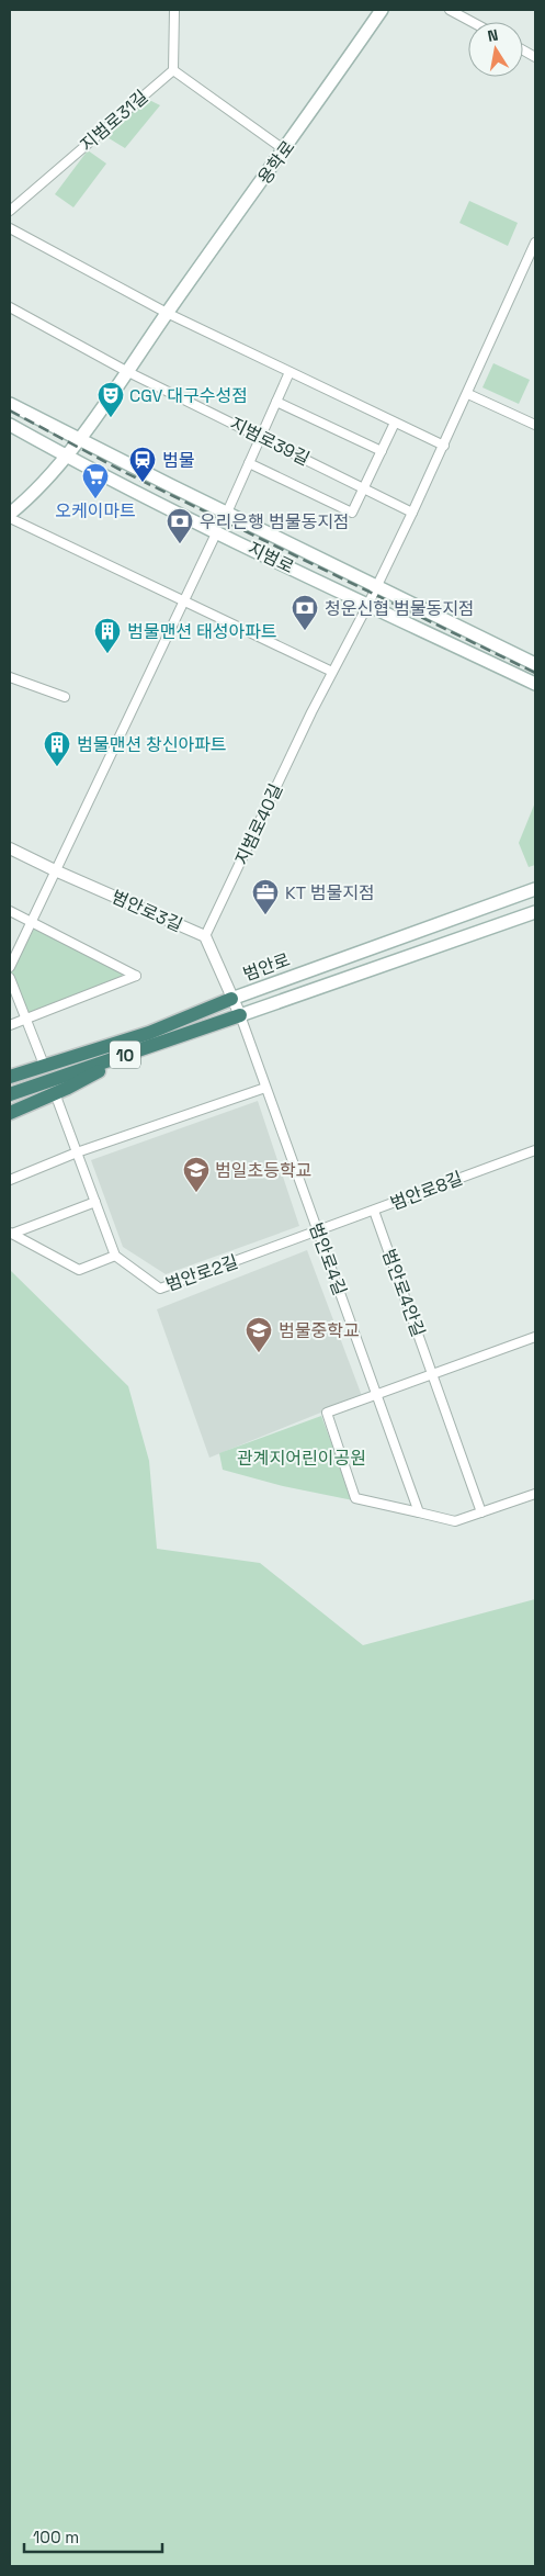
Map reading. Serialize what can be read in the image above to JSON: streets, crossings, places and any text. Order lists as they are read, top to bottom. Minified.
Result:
{"streets":{"highway":["범안로","10"],"main road":["용학로","지범로"],"street":["지범로31길","지범로39길","지범로40길","범안로3길","범안로8길","범안로4길","범안로2길","범안로4안길"]},"crossings":[["용학로","지범로39길"],["용학로","지범로"],["지범로40길","범안로3길"],["범안로3길","범안로"],["범안로3길","범안로4길"],["범안로","범안로4길"],["범안로8길","범안로4길"],["범안로8길","범안로2길"],["범안로8길","범안로4안길"],["범안로4길","범안로2길"]],"parks":["관계지어린이공원"],"places":{"theatre":["CGV 대구수성점"],"station":["범물"],"supermarket":["오케이마트"],"bank":["우리은행 범물동지점","청운신협 범물동지점"],"building":["범물맨션 태성아파트","범물맨션 창신아파트"],"office":["KT 범물지점"],"school or university":["범일초등학교","범물중학교"]},"scale_bar":"100 m","north":"top"}
